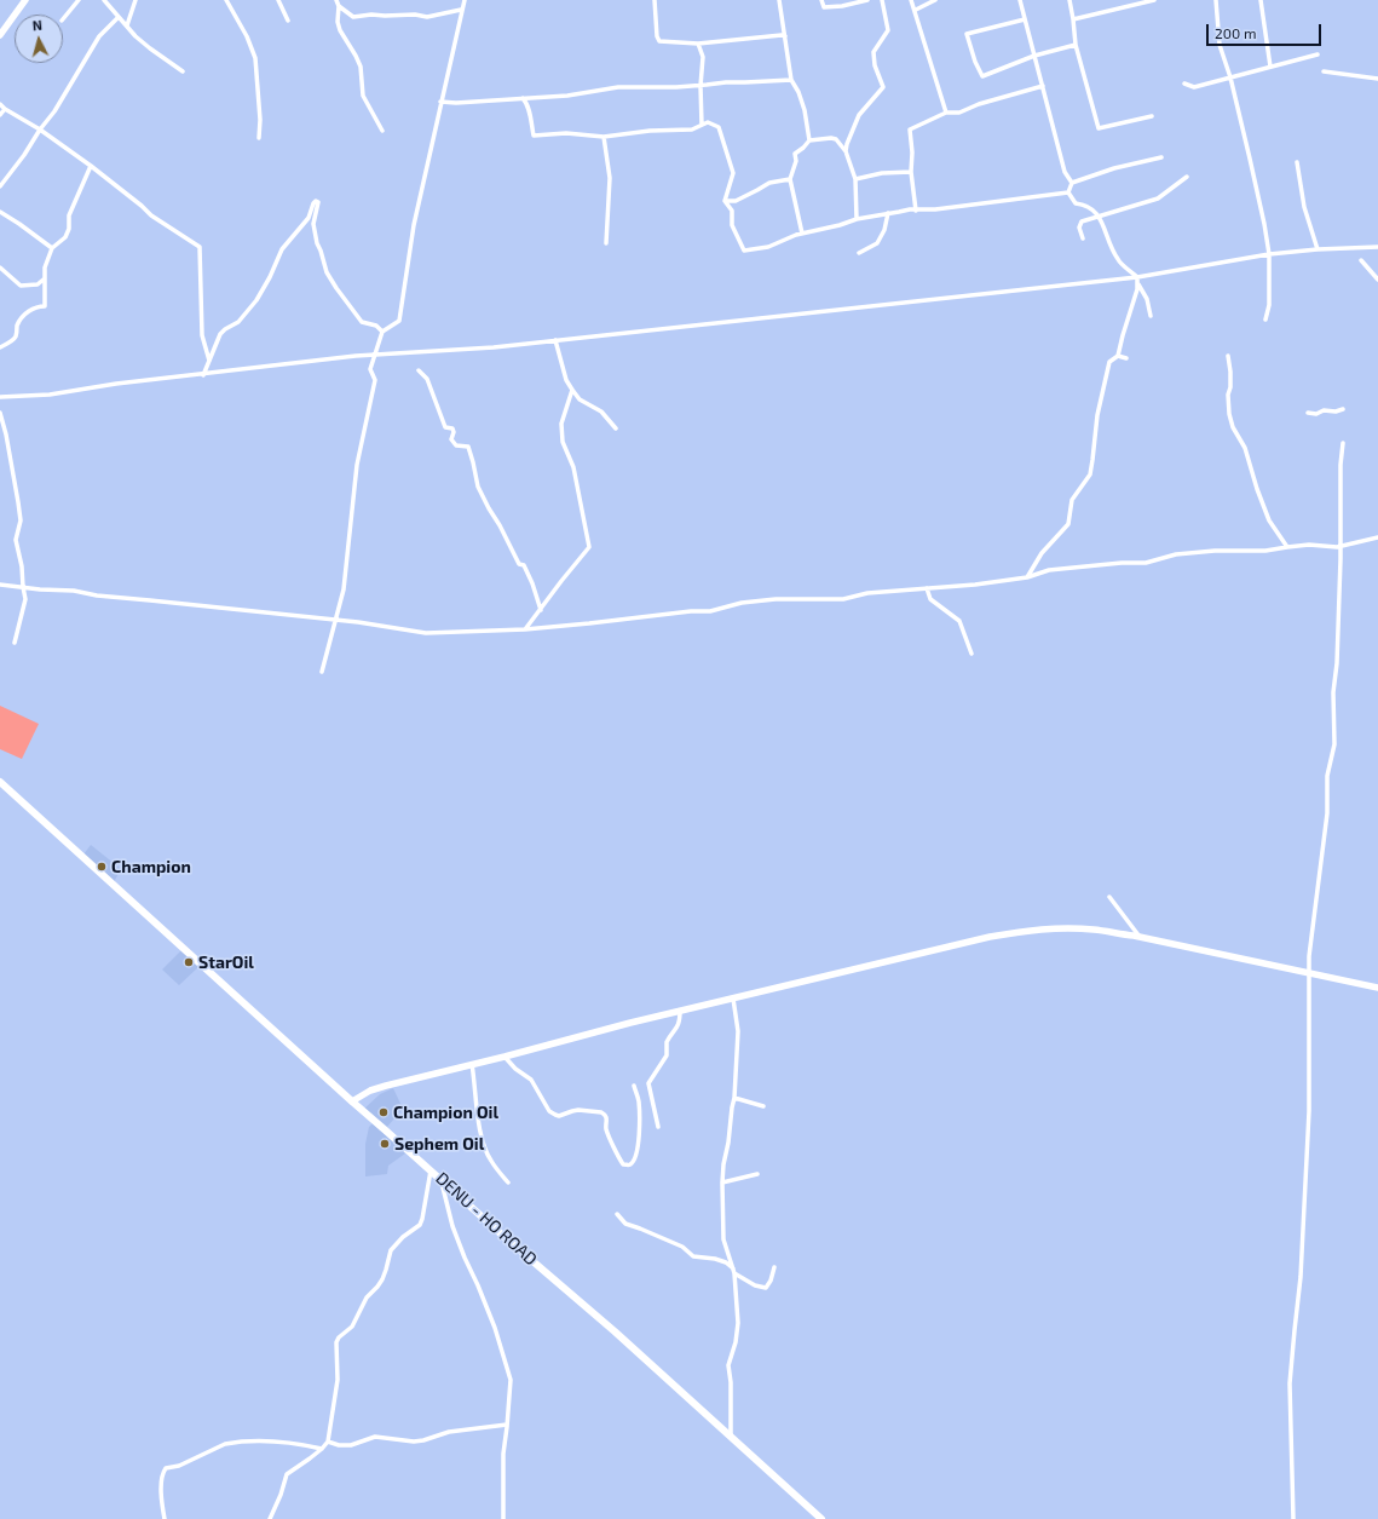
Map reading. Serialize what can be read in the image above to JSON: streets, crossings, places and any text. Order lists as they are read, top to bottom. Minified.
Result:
{"streets":{"main road":["DENU - HO ROAD"]},"places":["Champion","StarOil","Champion Oil","Sephem Oil"],"scale_bar":"200 m","north":"top"}
